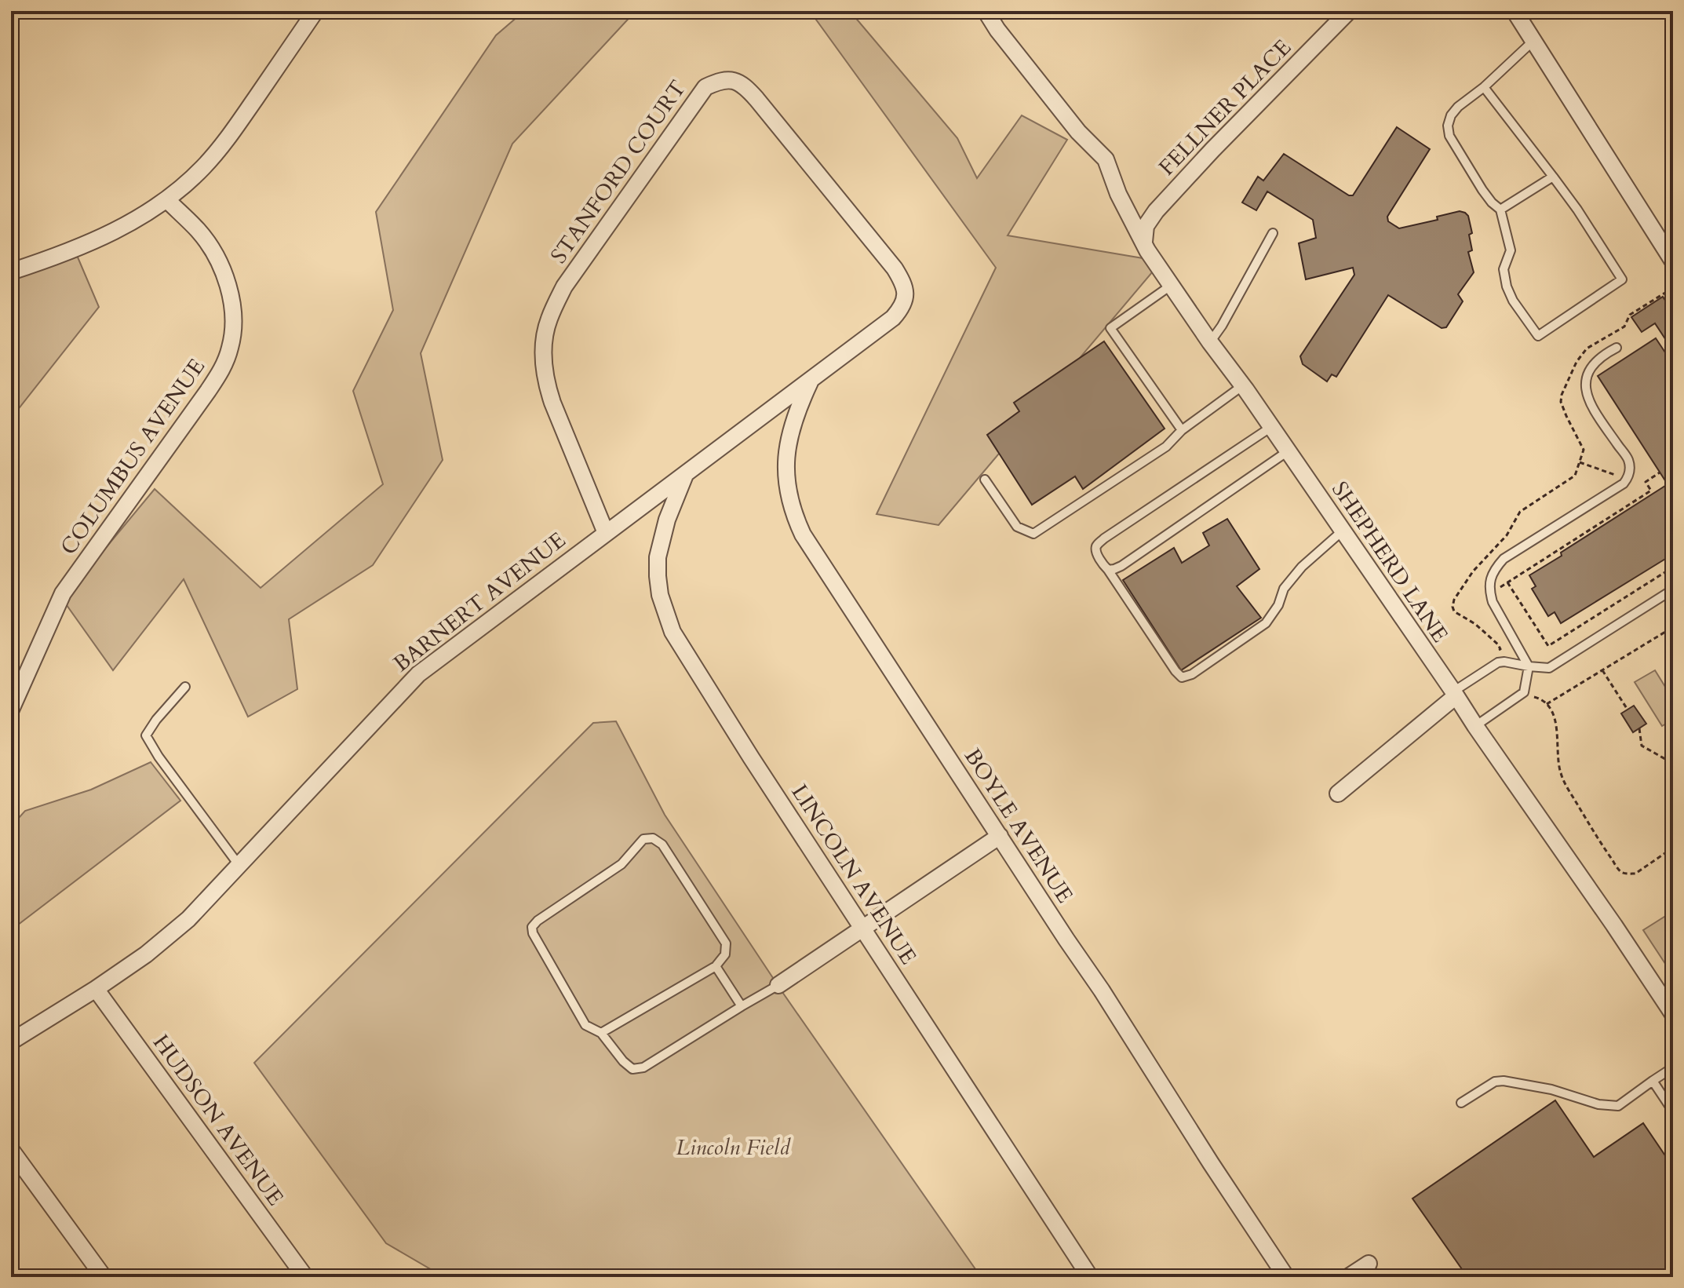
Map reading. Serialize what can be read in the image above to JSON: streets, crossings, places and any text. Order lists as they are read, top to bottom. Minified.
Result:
{"streets":{"street":["FELLNER PLACE","STANFORD COURT","COLUMBUS AVENUE","SHEPHERD LANE","BARNERT AVENUE","BOYLE AVENUE","LINCOLN AVENUE","HUDSON AVENUE"]},"crossings":[["FELLNER PLACE","SHEPHERD LANE"],["STANFORD COURT","BARNERT AVENUE"],["BARNERT AVENUE","BOYLE AVENUE"],["BARNERT AVENUE","LINCOLN AVENUE"],["BARNERT AVENUE","HUDSON AVENUE"]],"parks":["Lincoln Field"]}
